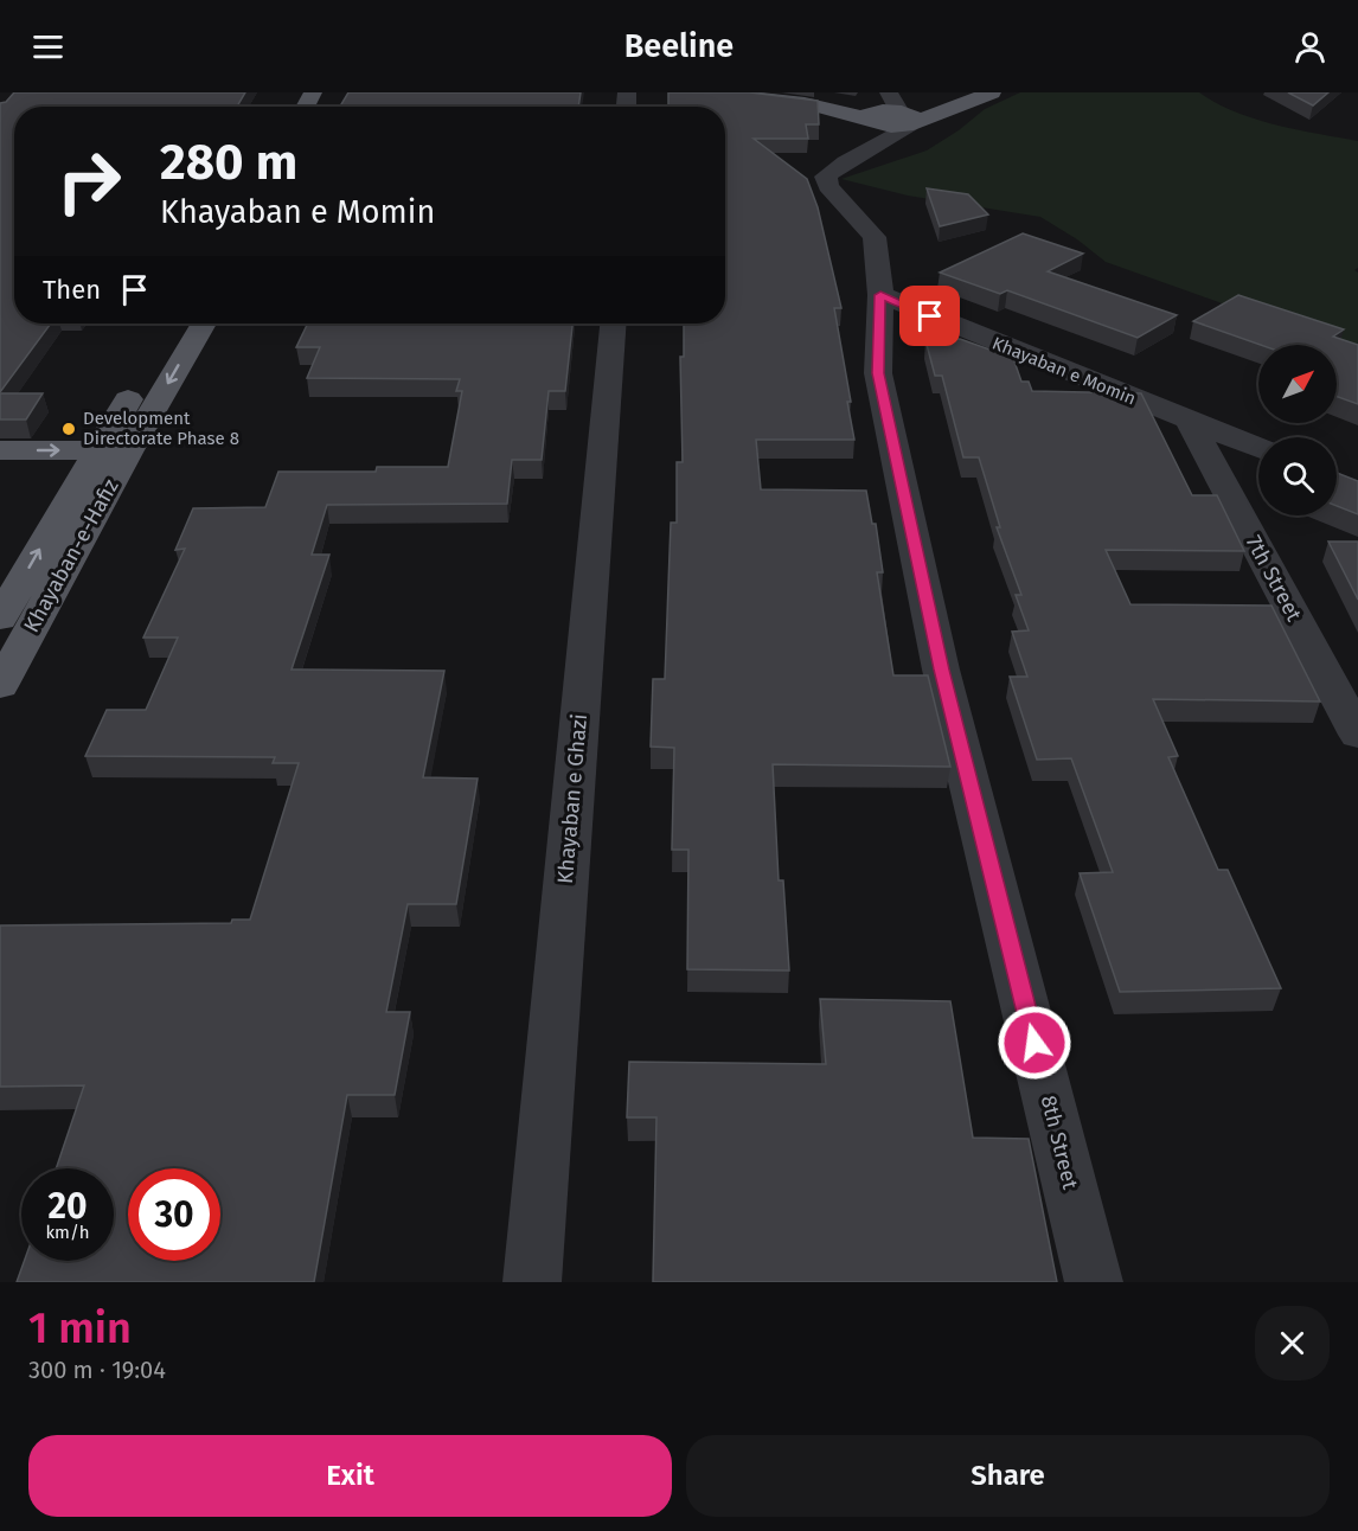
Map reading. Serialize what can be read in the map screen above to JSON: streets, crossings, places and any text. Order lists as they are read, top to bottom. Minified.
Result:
{"streets":{"main road":["Khayaban-e-Hafiz"],"street":["Khayaban e Momin","7th Street","Khayaban e Ghazi","8th Street"]},"crossings":[["Khayaban e Momin","7th Street"],["Khayaban e Momin","8th Street"]],"places":["Development Directorate Phase 8"],"north":"top right","page":{"header":"Beeline","turn":["280 m","Khayaban e Momin"],"then":"Then","speed":"20 km/h","limit":"30","heading":["1 min","300 m · 19:04"],"buttons":["Exit","Share"]}}
